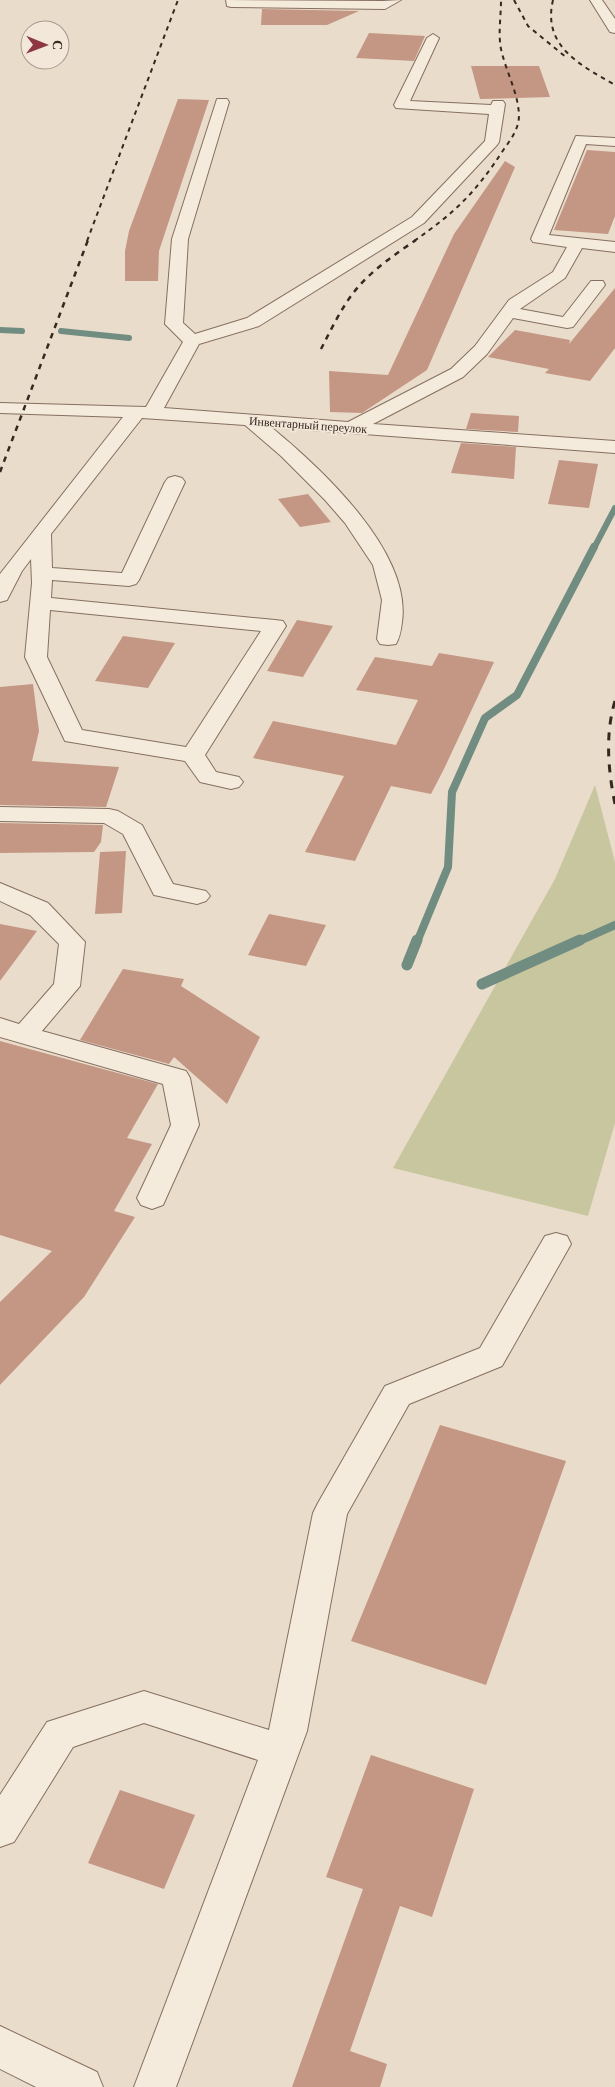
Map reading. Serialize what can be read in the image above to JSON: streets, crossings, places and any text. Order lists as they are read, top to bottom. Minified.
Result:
{"streets":{"street":["Инвентарный переулок"]},"north":"right"}
